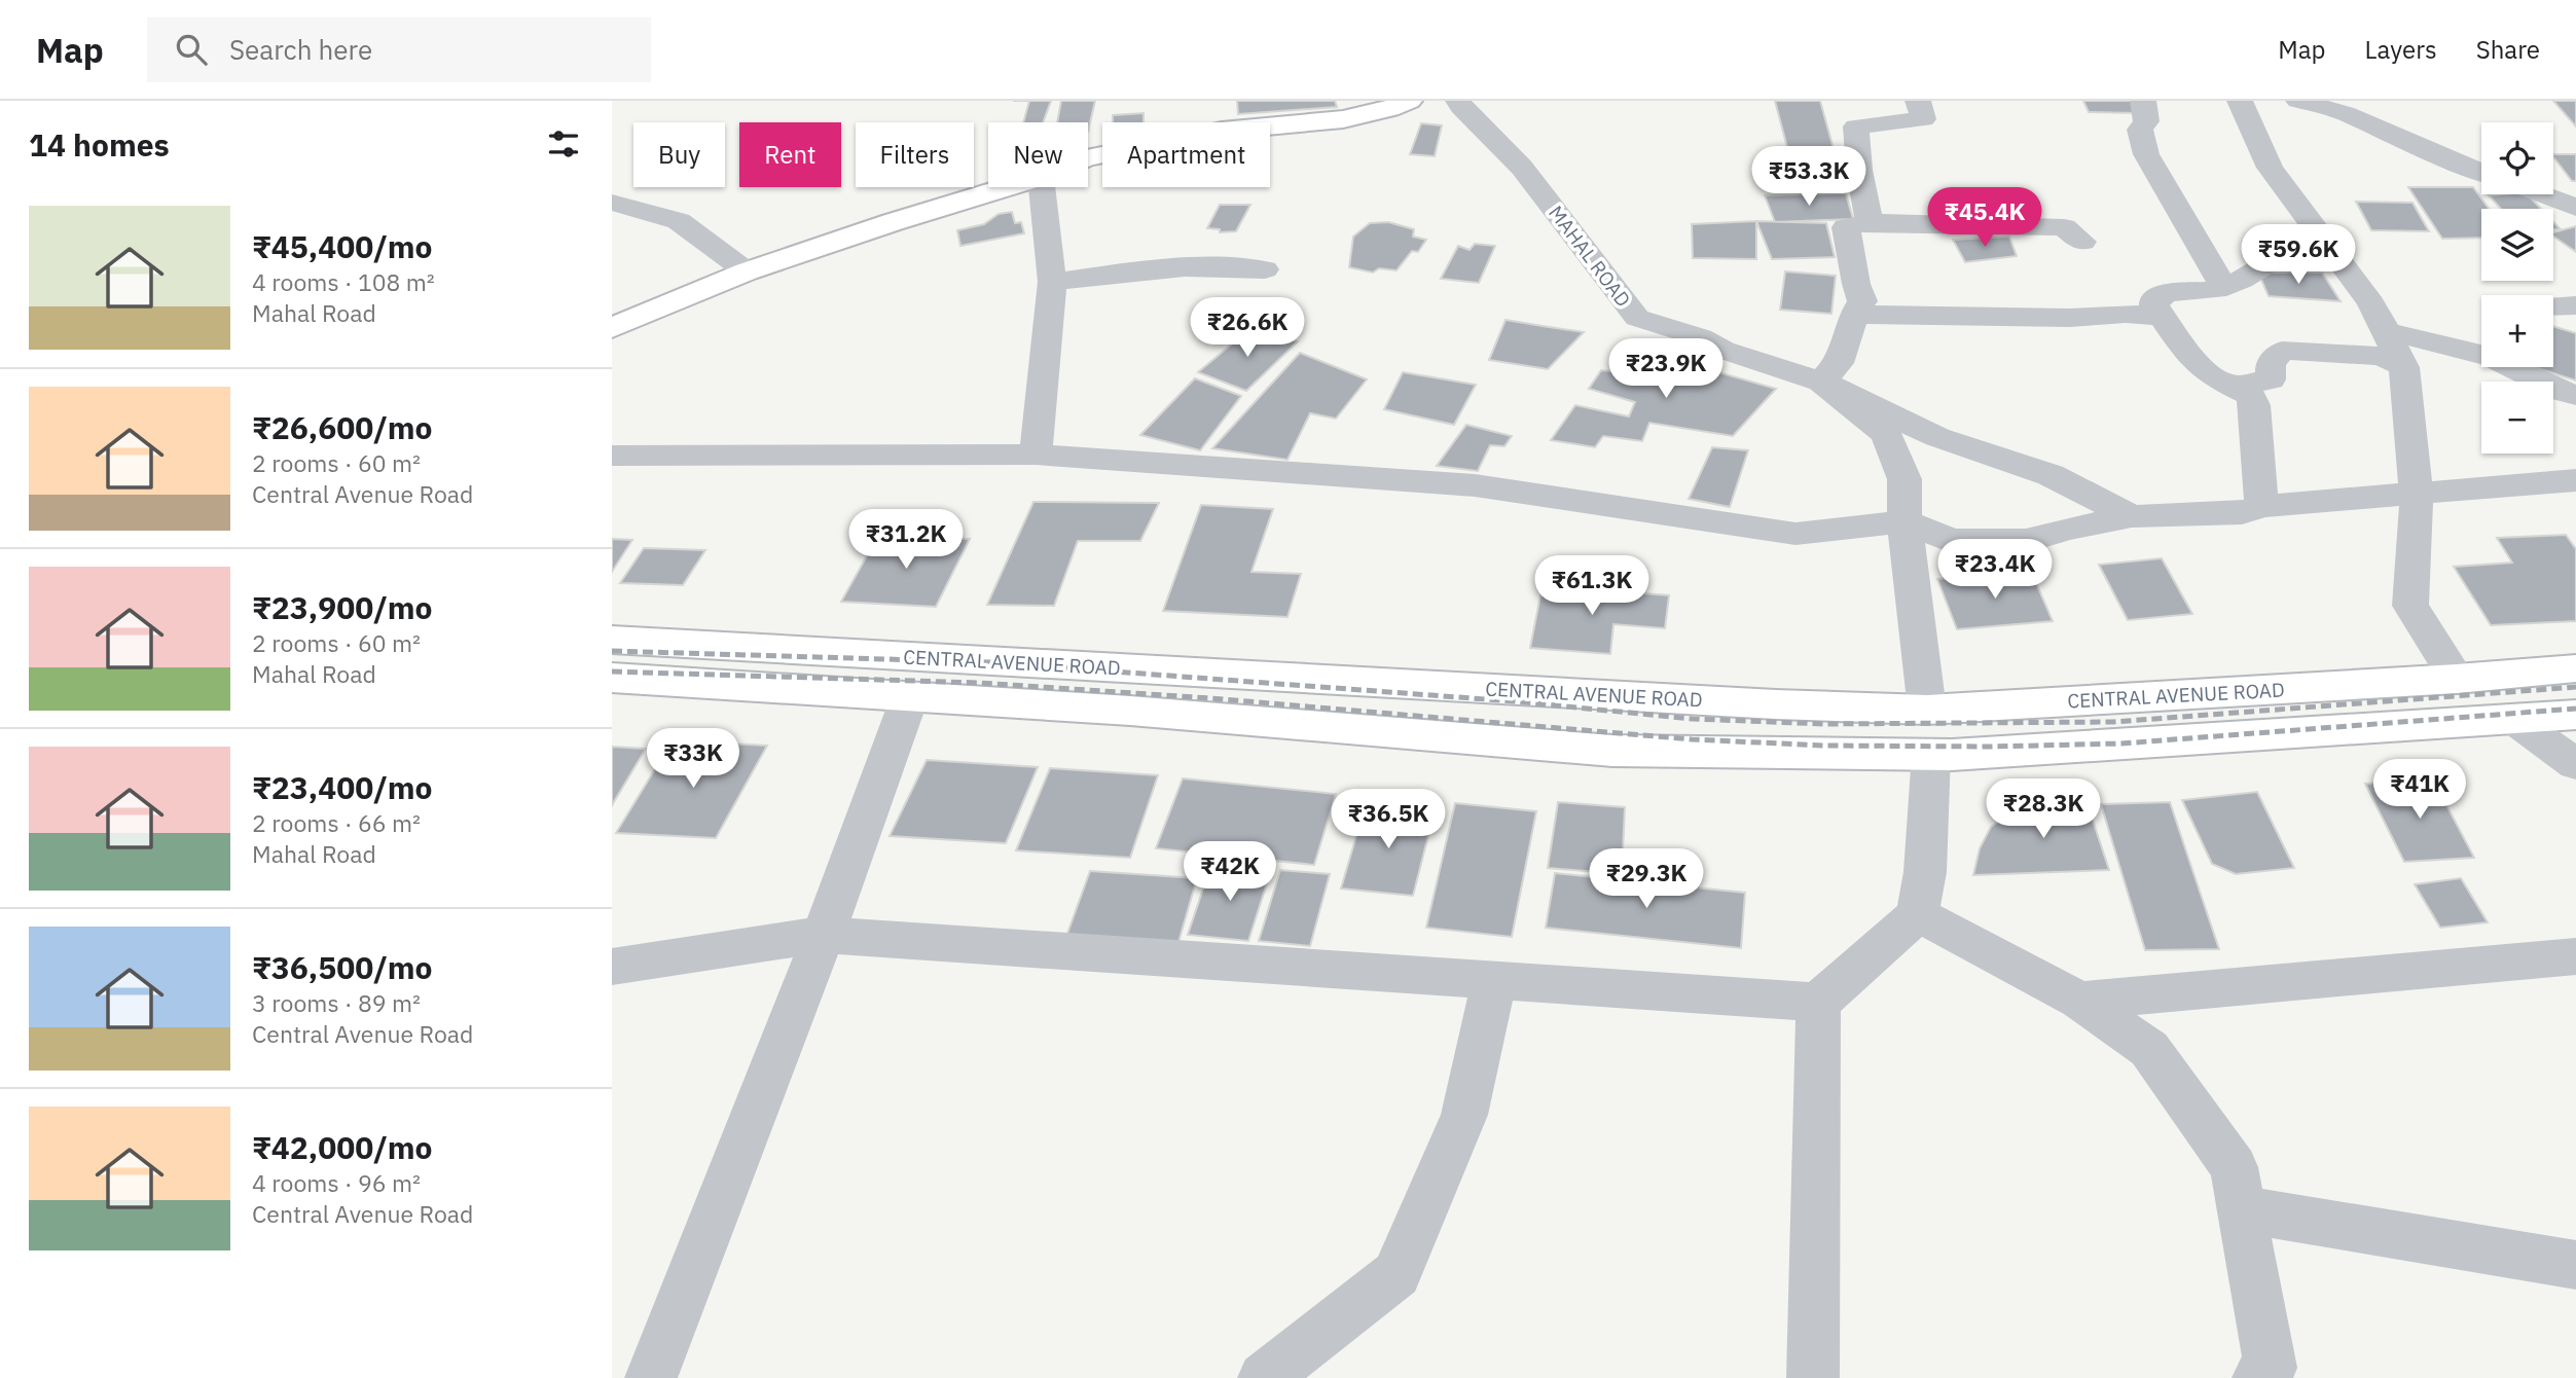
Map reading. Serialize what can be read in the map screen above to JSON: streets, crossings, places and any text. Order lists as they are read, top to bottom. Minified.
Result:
{"streets":{"main road":["CENTRAL AVENUE ROAD"],"street":["MAHAL ROAD"]},"crossings":[["MAHAL ROAD","CENTRAL AVENUE ROAD"]],"page":{"header":"Map","search":"Search here","nav":["Map","Layers","Share"],"heading":"14 homes","map_buttons":["+","−"],"chip":["Buy","Rent","Filters","New","Apartment"],"price":["₹53.3K","₹45.4K","₹59.6K","₹26.6K","₹23.9K","₹31.2K","₹23.4K","₹61.3K","₹33K","₹41K","₹28.3K","₹36.5K","₹42K","₹29.3K"],"list":[{"name":"₹45,400/mo","note":"4 rooms · 108 m² · Mahal Road"},{"name":"₹26,600/mo","note":"2 rooms · 60 m² · Central Avenue Road"},{"name":"₹23,900/mo","note":"2 rooms · 60 m² · Mahal Road"},{"name":"₹23,400/mo","note":"2 rooms · 66 m² · Mahal Road"},{"name":"₹36,500/mo","note":"3 rooms · 89 m² · Central Avenue Road"},{"name":"₹42,000/mo","note":"4 rooms · 96 m² · Central Avenue Road"}]}}
